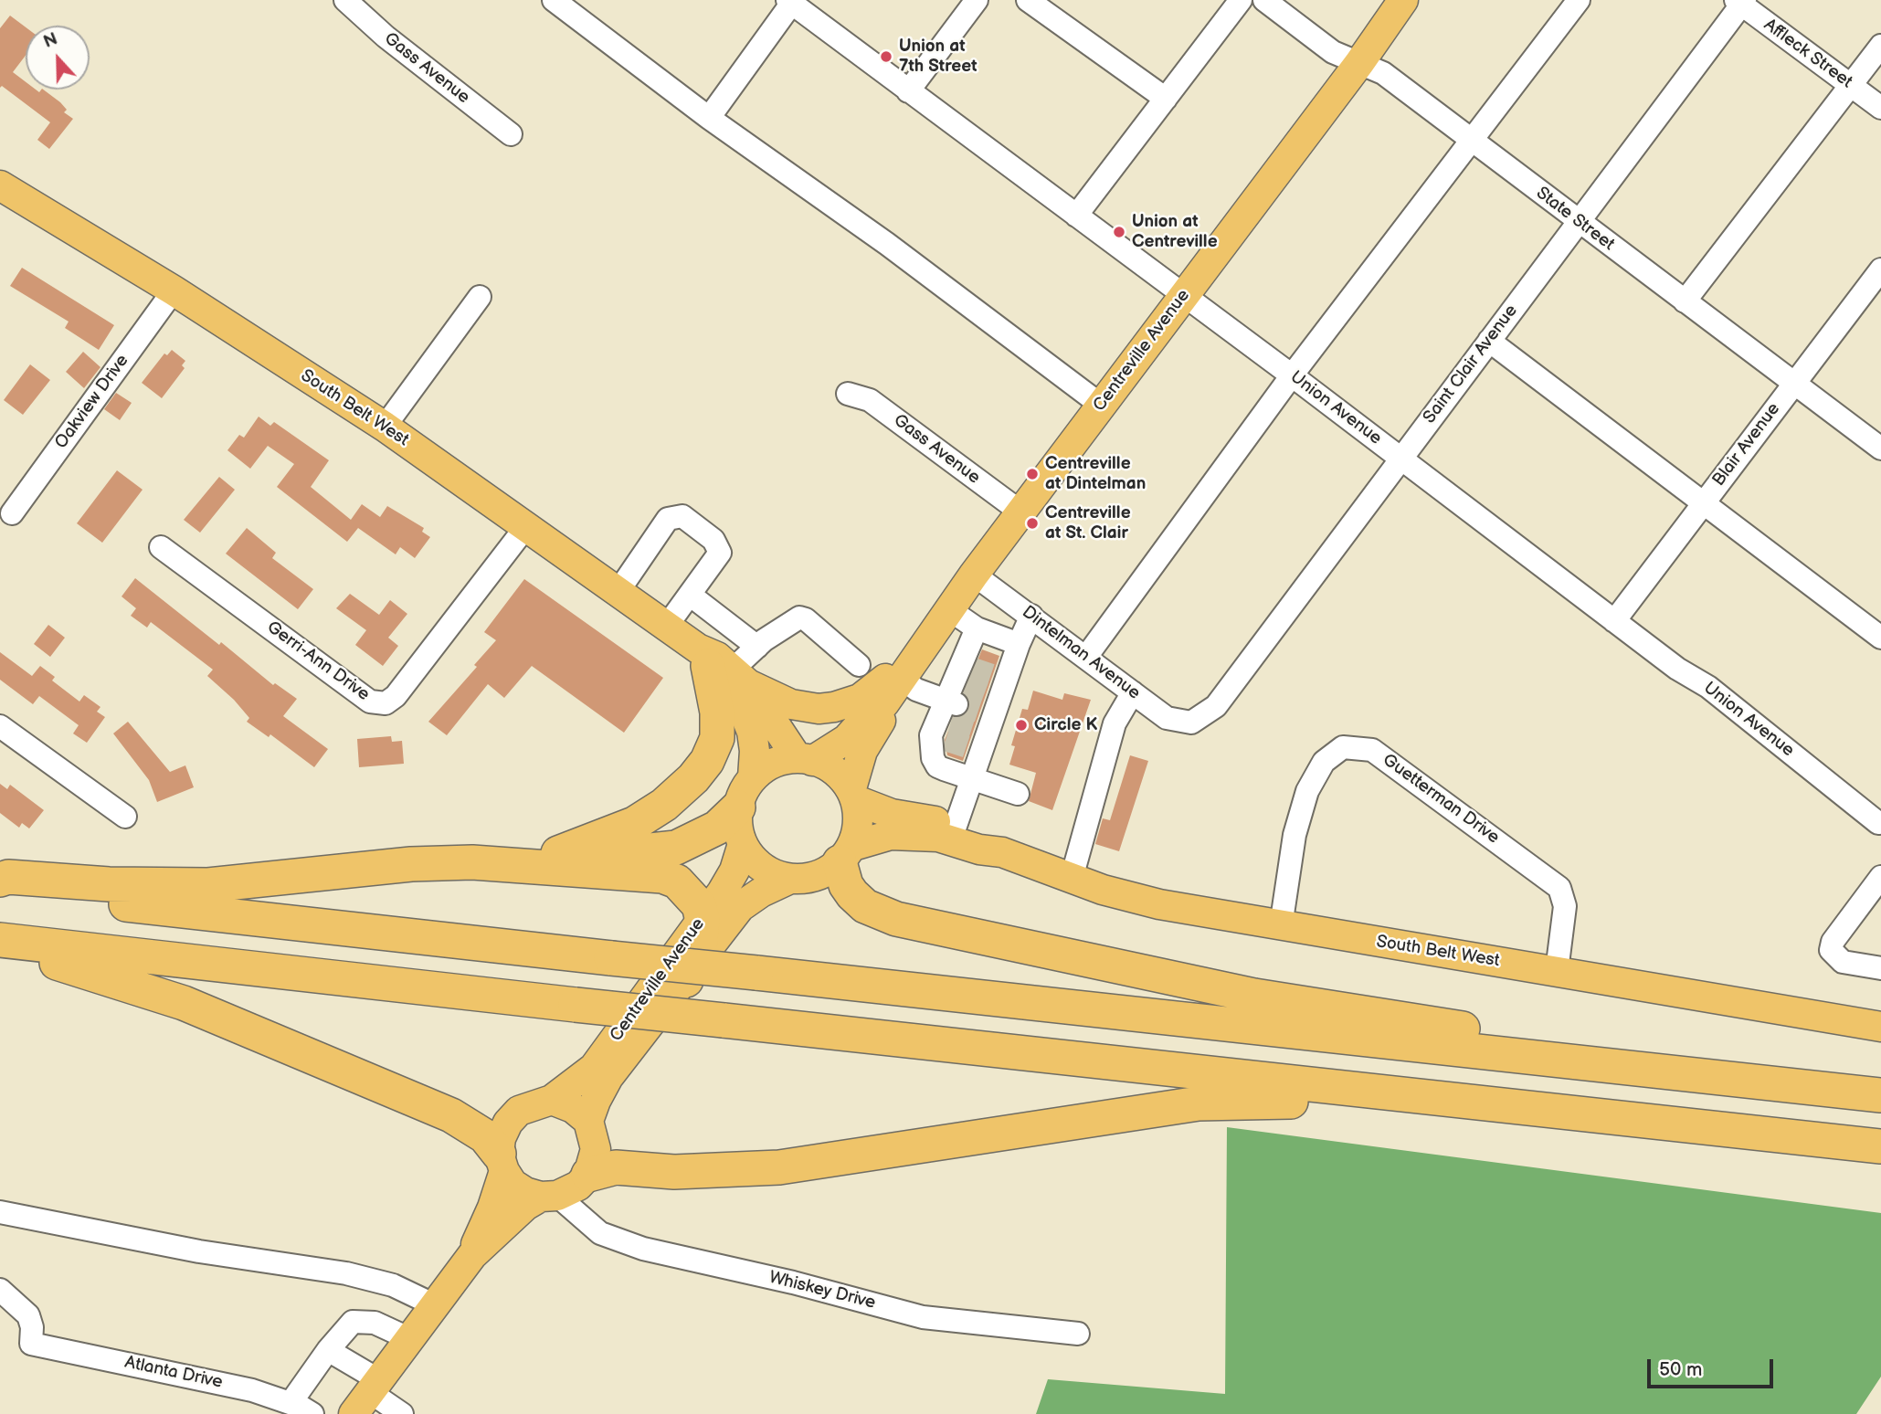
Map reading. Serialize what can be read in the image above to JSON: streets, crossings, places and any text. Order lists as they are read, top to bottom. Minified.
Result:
{"streets":{"main road":["Centreville Avenue","South Belt West"],"street":["Affleck Street","Gass Avenue","State Street","Saint Clair Avenue","Oakview Drive","Union Avenue","Blair Avenue","Dintelman Avenue","Gerri-Ann Drive","Guetterman Drive","Whiskey Drive","Atlanta Drive"]},"crossings":[["Affleck Street","Saint Clair Avenue"],["Gass Avenue","Centreville Avenue"],["State Street","Centreville Avenue"],["State Street","Saint Clair Avenue"],["State Street","Blair Avenue"],["Centreville Avenue","South Belt West"],["Centreville Avenue","Union Avenue"],["Centreville Avenue","Dintelman Avenue"],["Centreville Avenue","Whiskey Drive"],["Saint Clair Avenue","Union Avenue"],["Saint Clair Avenue","Dintelman Avenue"],["Oakview Drive","South Belt West"],["South Belt West","Gerri-Ann Drive"],["South Belt West","Guetterman Drive"],["Union Avenue","Blair Avenue"]],"places":["Union at 7th Street","Union at Centreville","Centreville at Dintelman","Centreville at St. Clair","Circle K"],"scale_bar":"50 m","north":"top"}
